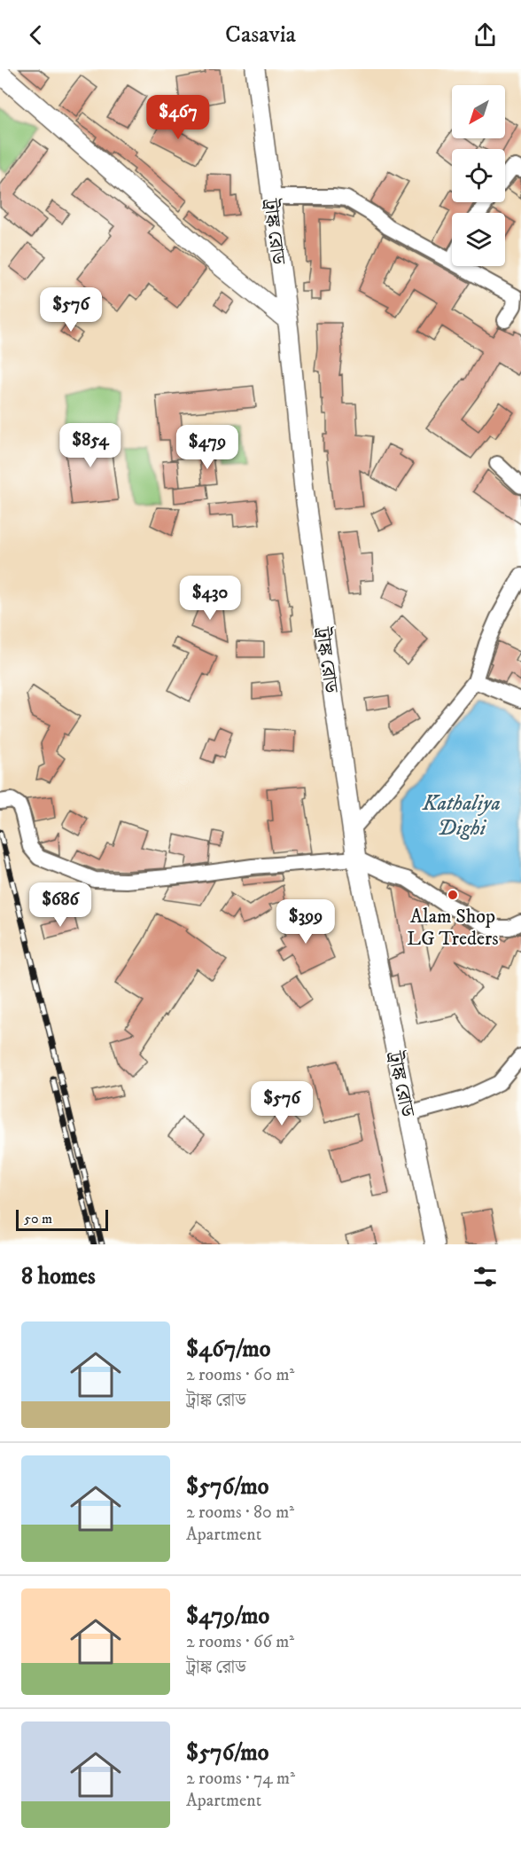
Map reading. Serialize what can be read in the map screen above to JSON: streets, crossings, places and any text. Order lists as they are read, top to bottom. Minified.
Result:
{"streets":{"main road":["ট্রাঙ্ক রোড"]},"water":["Kathaliya Dighi"],"places":["Alam Shop LG Treders"],"scale_bar":"50 m","north":"bottom left","page":{"header":"Casavia","price":["$467","$576","$854","$479","$430","$686","$399","$576"],"scale":"50 m","heading":"8 homes","list":[{"name":"$467/mo","note":"2 rooms · 60 m² · ট্রাঙ্ক রোড"},{"name":"$576/mo","note":"2 rooms · 80 m² · Apartment"},{"name":"$479/mo","note":"2 rooms · 66 m² · ট্রাঙ্ক রোড"},{"name":"$576/mo","note":"2 rooms · 74 m² · Apartment"}]}}
